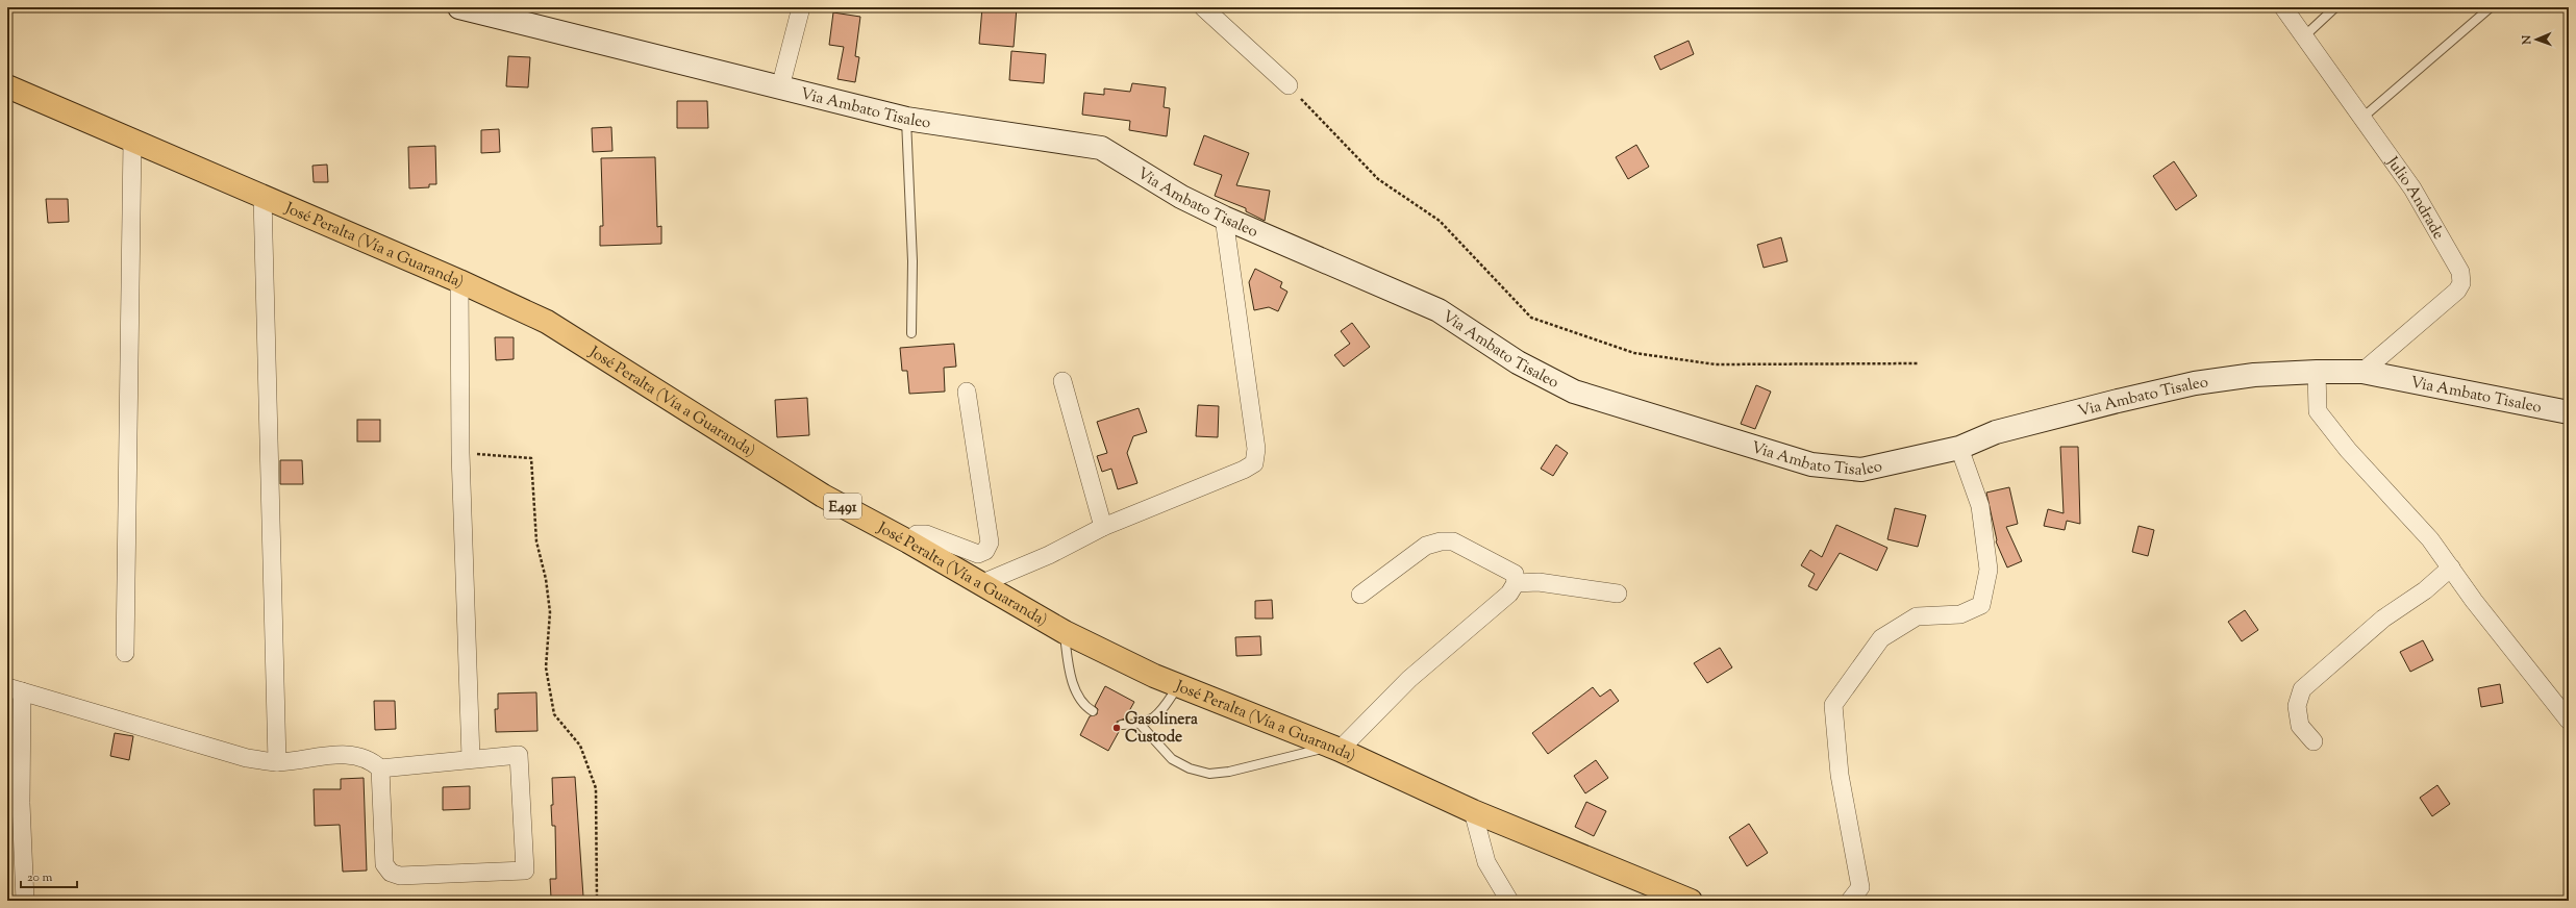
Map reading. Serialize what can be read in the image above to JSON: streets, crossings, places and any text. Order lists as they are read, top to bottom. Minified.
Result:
{"streets":{"highway":["José Peralta (Vía a Guaranda)","E491"],"main road":["Via Ambato Tisaleo"],"street":["Julio Andrade"]},"crossings":[["Via Ambato Tisaleo","Julio Andrade"]],"places":["Gasolinera Custode"],"scale_bar":"20 m","north":"left"}
